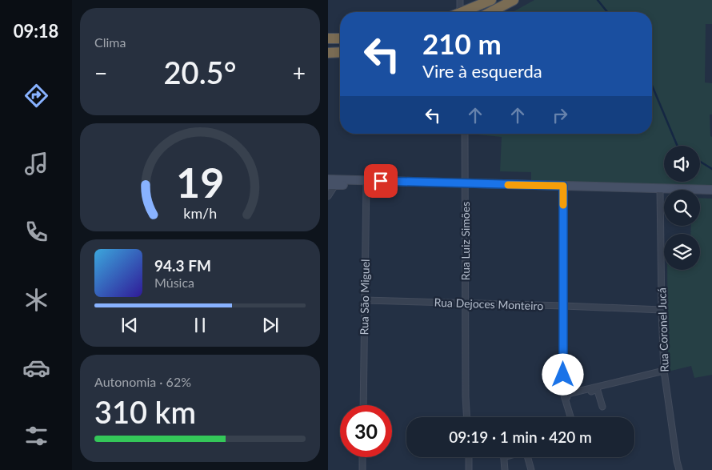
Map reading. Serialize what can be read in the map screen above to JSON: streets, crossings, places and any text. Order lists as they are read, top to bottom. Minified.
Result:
{"streets":{"street":["Rua Luiz Simões","Rua São Miguel","Rua Dejoces Monteiro","Rua Coronel Jucá"]},"crossings":[["Rua Luiz Simões","Rua Dejoces Monteiro"],["Rua São Miguel","Rua Dejoces Monteiro"],["Rua Dejoces Monteiro","Rua Coronel Jucá"]],"page":{"tabs":"09:18","tile":["Clima",["Autonomia · 62%","310 km"]],"turn":["210 m","Vire à esquerda"],"heat":["−","20.5°","+"],"song":["94.3 FM","Música"],"limit":"30","trip":"09:19 · 1 min · 420 m","gauge":["19","km/h"]}}
